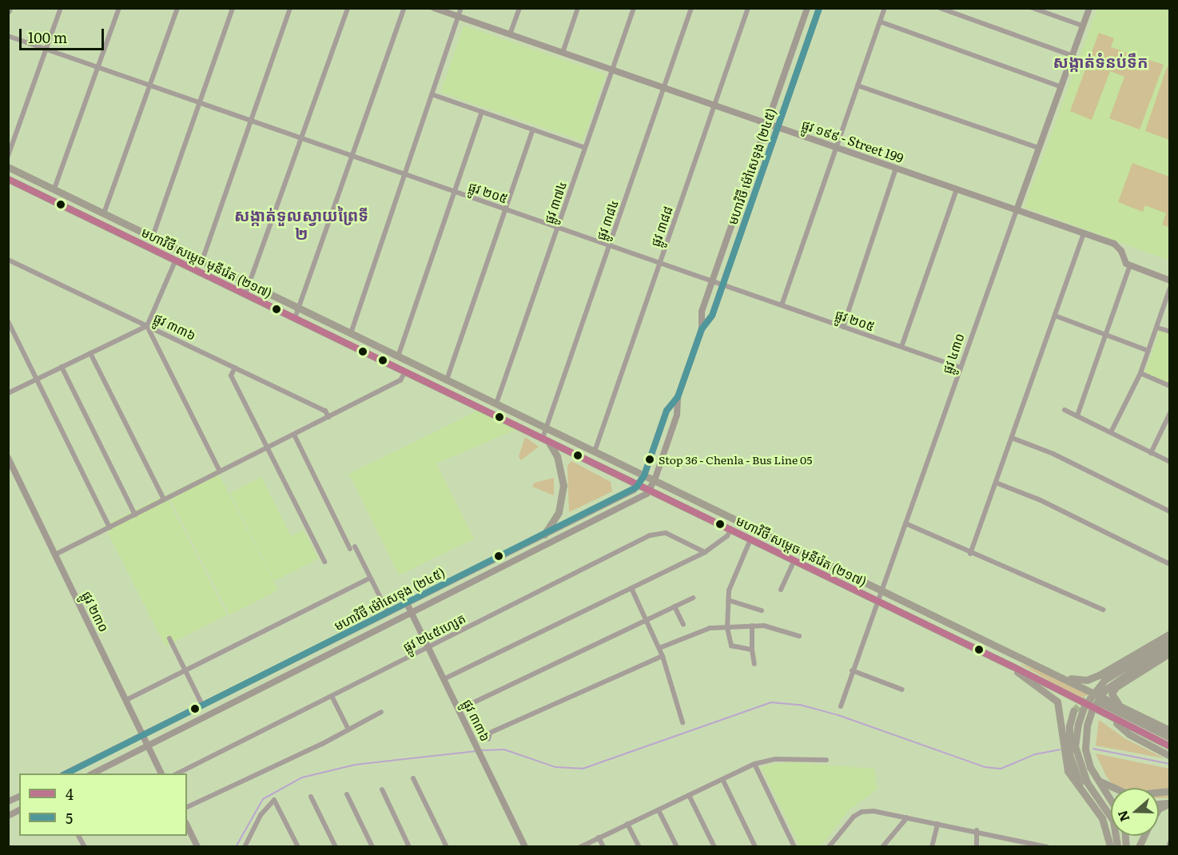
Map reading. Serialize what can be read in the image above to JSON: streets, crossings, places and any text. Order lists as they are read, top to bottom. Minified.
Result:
{"streets":{"main road":["ផ្លូវ ១៩៩ - Street 199","មហាវិថី ម៉ៅសេទុង (២៤៥)","មហាវិថី សម្តេច មុនីរ៉េត (២១៧)","ផ្លូវ ៣៣៦","ផ្លូវ ៤៣០","ផ្លូវ ២៣០"],"street":["ផ្លូវ ២០៥","ផ្លូវ ៣៧៤","ផ្លូវ ៣៨៤","ផ្លូវ ៣៨៨","ផ្លូវ ២៤៥ហ្សេត"]},"crossings":[["ផ្លូវ ១៩៩ - Street 199","មហាវិថី ម៉ៅសេទុង (២៤៥)"],["ផ្លូវ ១៩៩ - Street 199","ផ្លូវ ៣៧៤"],["ផ្លូវ ១៩៩ - Street 199","ផ្លូវ ៣៨៤"],["ផ្លូវ ១៩៩ - Street 199","ផ្លូវ ៣៨៨"],["ផ្លូវ ១៩៩ - Street 199","ផ្លូវ ៤៣០"],["មហាវិថី ម៉ៅសេទុង (២៤៥)","ផ្លូវ ២០៥"],["មហាវិថី ម៉ៅសេទុង (២៤៥)","មហាវិថី សម្តេច មុនីរ៉េត (២១៧)"],["មហាវិថី ម៉ៅសេទុង (២៤៥)","ផ្លូវ ៣៣៦"],["មហាវិថី ម៉ៅសេទុង (២៤៥)","ផ្លូវ ២៣០"],["ផ្លូវ ២០៥","ផ្លូវ ៣៧៤"],["ផ្លូវ ២០៥","ផ្លូវ ៣៨៤"],["ផ្លូវ ២០៥","ផ្លូវ ៣៨៨"],["ផ្លូវ ២០៥","ផ្លូវ ៤៣០"],["ផ្លូវ ៣៧៤","មហាវិថី សម្តេច មុនីរ៉េត (២១៧)"],["ផ្លូវ ៣៨៤","មហាវិថី សម្តេច មុនីរ៉េត (២១៧)"],["ផ្លូវ ៣៨៨","មហាវិថី សម្តេច មុនីរ៉េត (២១៧)"],["មហាវិថី សម្តេច មុនីរ៉េត (២១៧)","ផ្លូវ ៤៣០"],["ផ្លូវ ៣៣៦","ផ្លូវ ២៤៥ហ្សេត"]],"districts":["សង្កាត់ទំនប់ទឹក","សង្កាត់ទួលស្វាយព្រៃទី ២"],"places":["Stop 36 - Chenla - Bus Line 05"],"lines":["transit line 5","transit line 4"],"legend":["4","5"],"scale_bar":"100 m","north":"left"}
